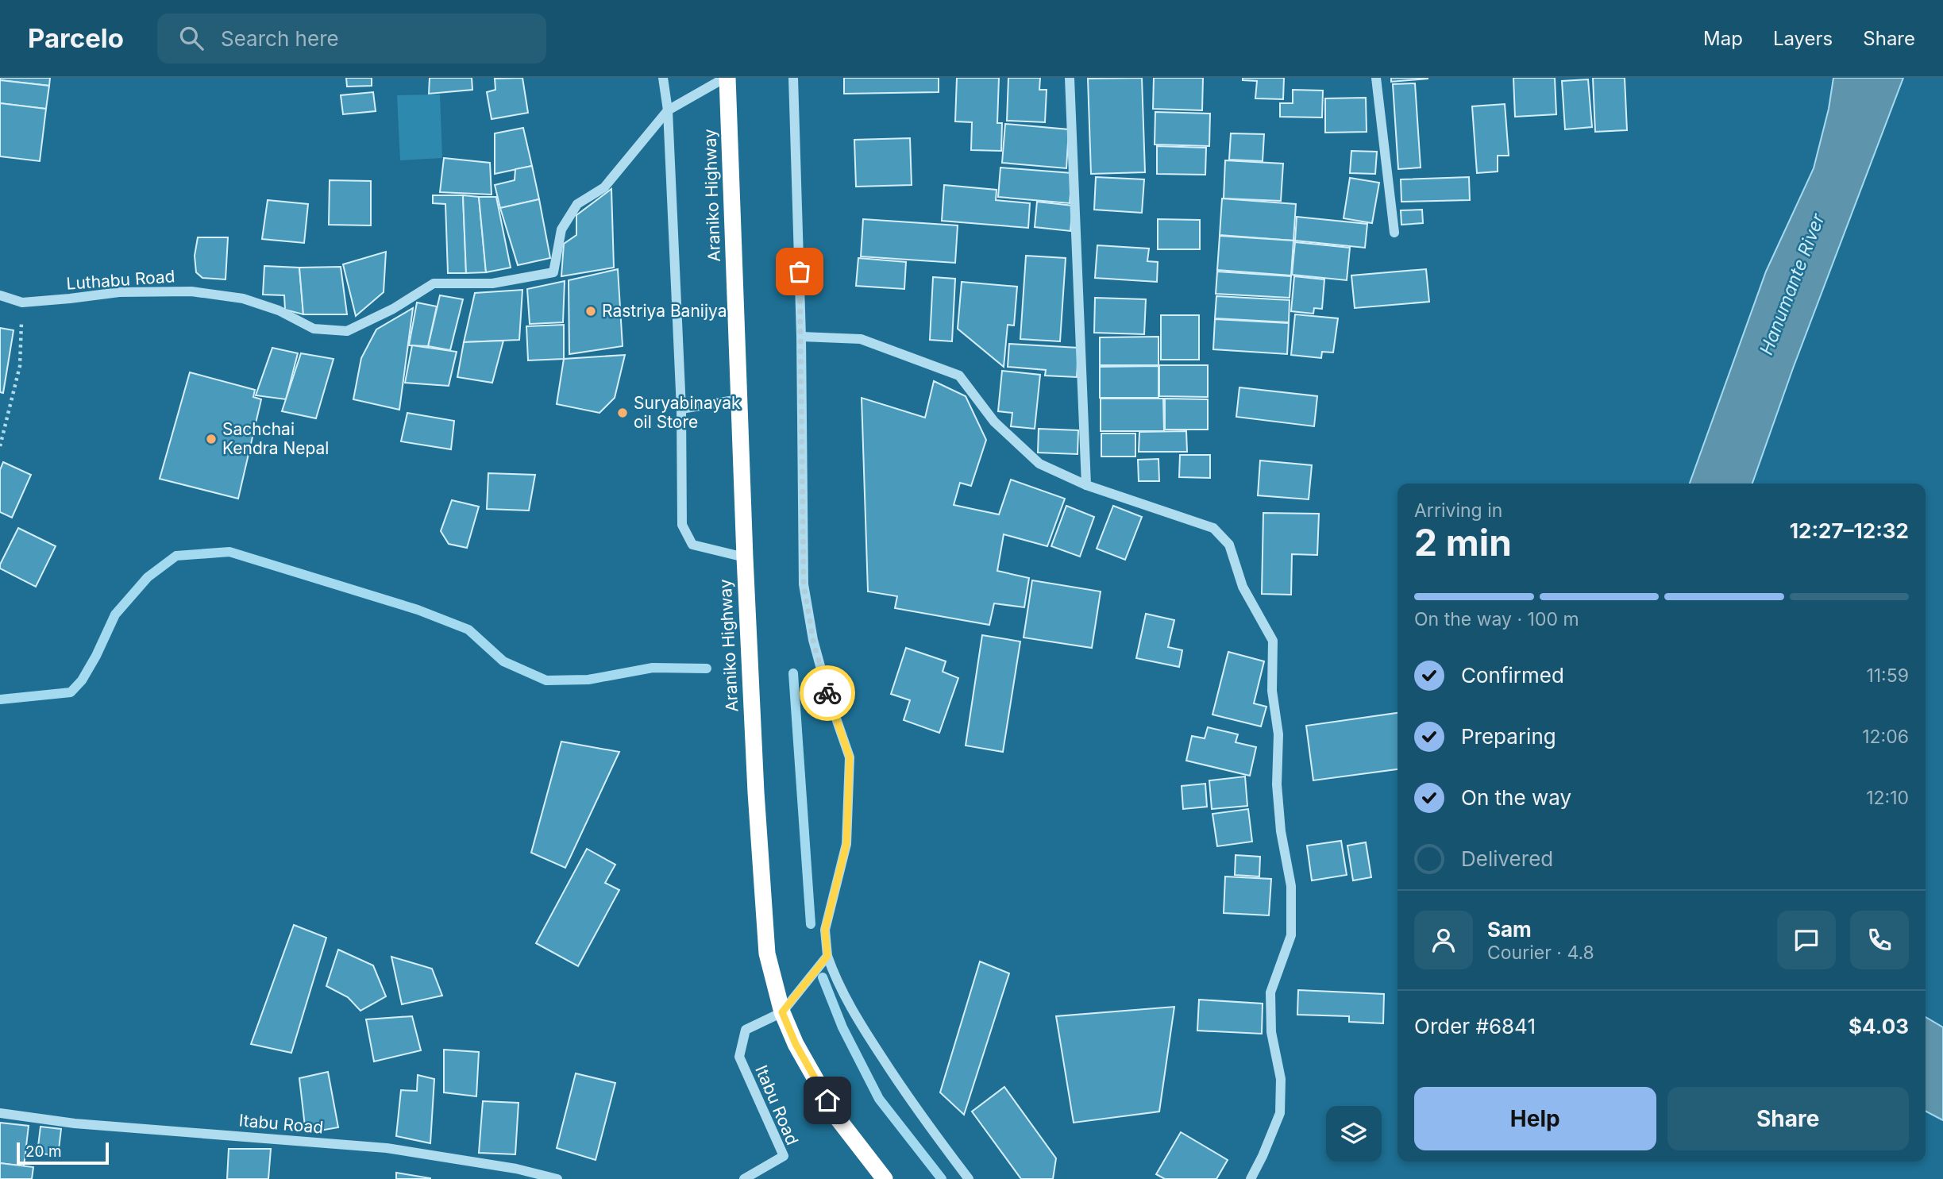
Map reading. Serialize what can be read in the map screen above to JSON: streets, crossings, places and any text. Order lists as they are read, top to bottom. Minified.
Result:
{"streets":{"highway":["Araniko Highway"],"street":["Luthabu Road","Itabu Road"]},"crossings":[["Araniko Highway","Luthabu Road"],["Araniko Highway","Itabu Road"]],"water":["Hanumante River"],"places":["Rastriya Banijya","Suryabinayak oil Store","Sachchai Kendra Nepal"],"scale_bar":"20 m","page":{"header":"Parcelo","search":"Search here","nav":["Map","Layers","Share"],"heading":["2 min","Arriving in","12:27–12:32"],"panel":["Sam","Courier · 4.8","Order #6841","$4.03"],"bar":"On the way · 100 m","list":[["Confirmed","11:59"],["Preparing","12:06"],["On the way","12:10"],"Delivered"],"buttons":["Help","Share"],"scale":"20 m"}}
